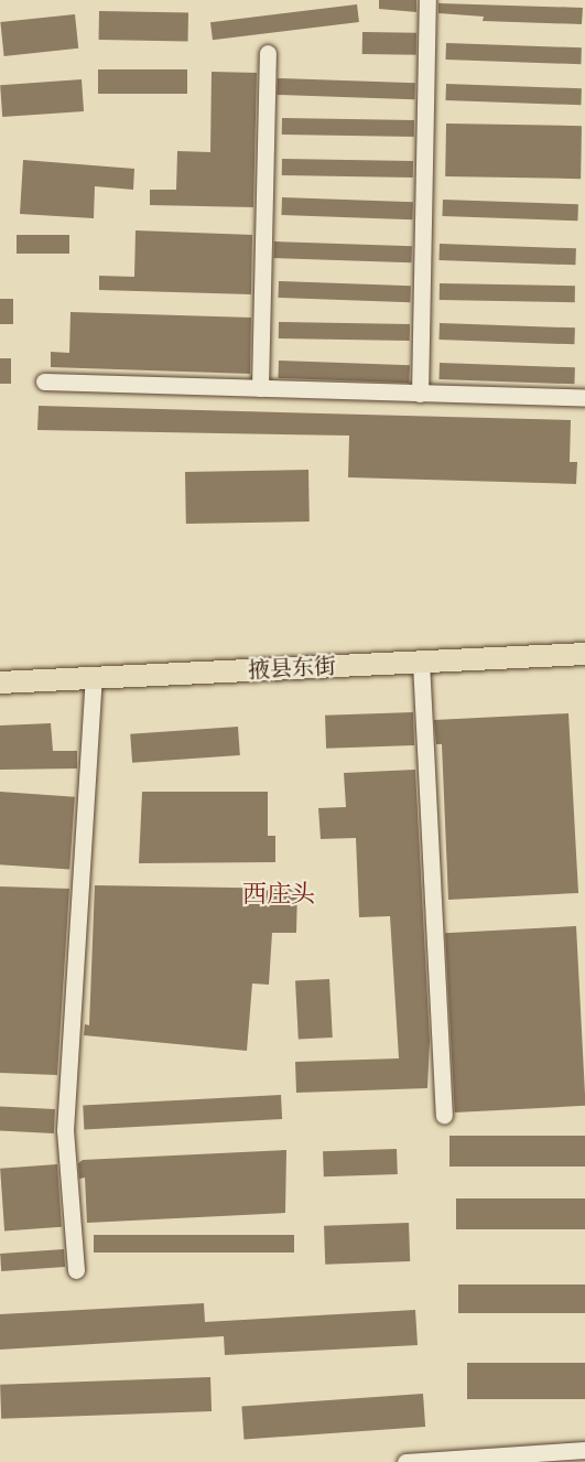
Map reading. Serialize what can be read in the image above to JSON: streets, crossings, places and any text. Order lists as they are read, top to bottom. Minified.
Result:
{"streets":{"main road":["掖县东街"]},"districts":["西庄头"]}
